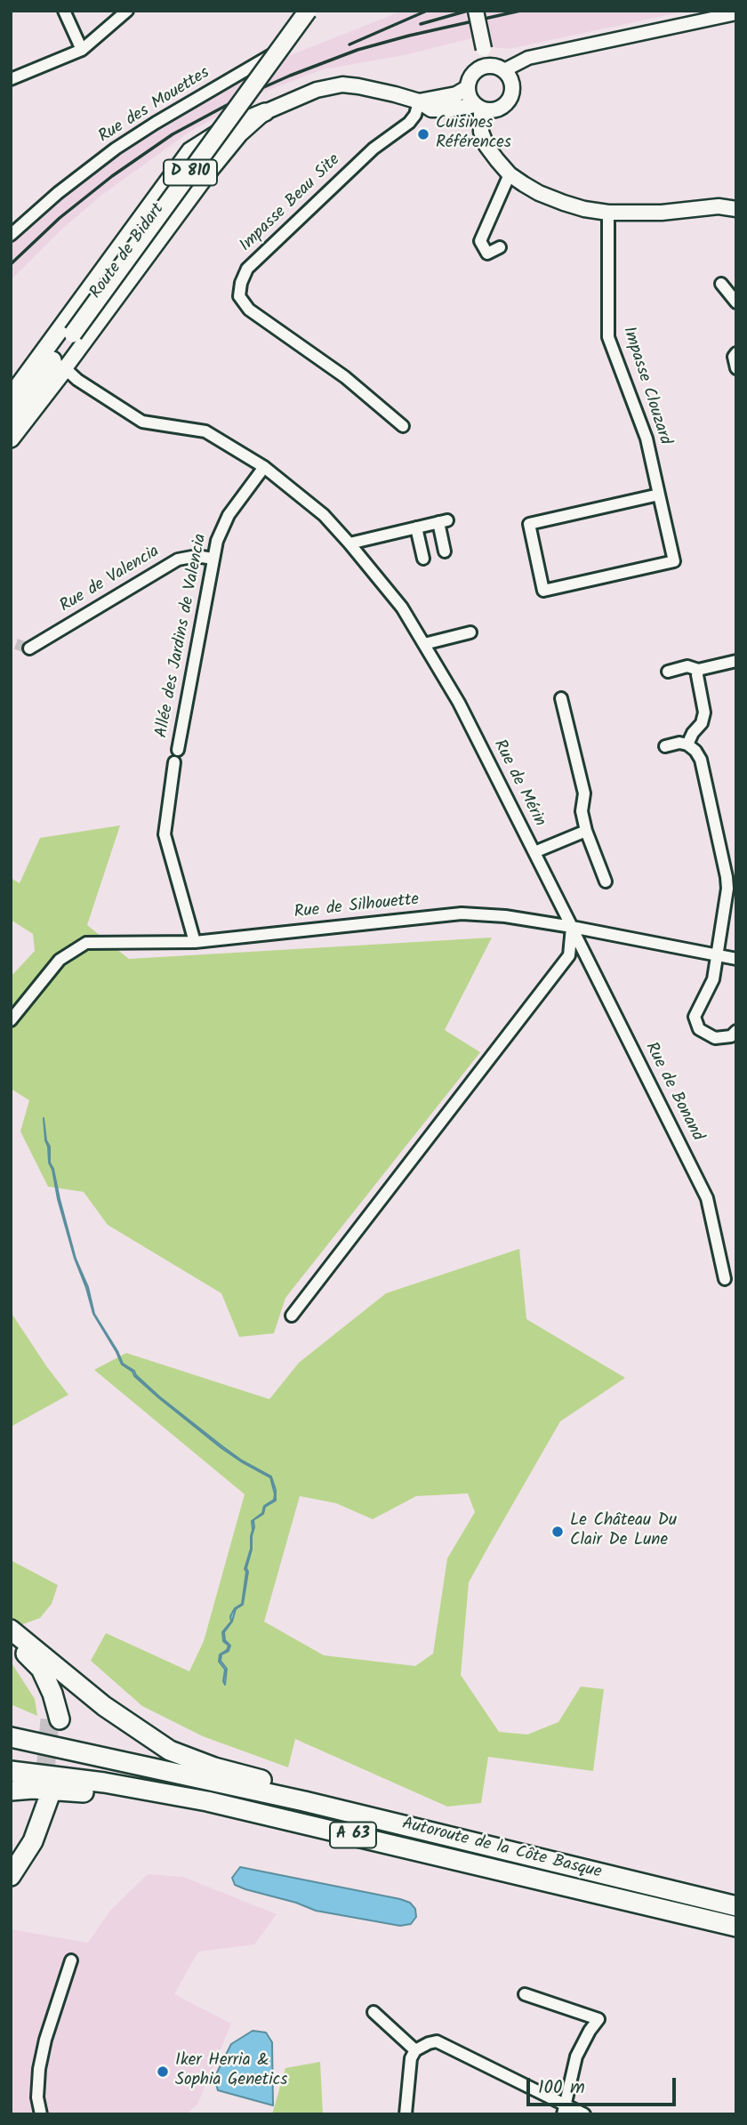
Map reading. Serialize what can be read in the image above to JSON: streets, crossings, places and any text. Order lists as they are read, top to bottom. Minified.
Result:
{"streets":{"highway":["A 63","Autoroute de la Côte Basque"],"main road":["D 810","Route de Bidart"],"street":["Rue des Mouettes","Impasse Beau Site","Impasse Clouzard","Rue de Valencia","Allée des Jardins de Valencia","Rue de Mérin","Rue de Silhouette","Rue de Bonand"]},"crossings":[["Impasse Beau Site","Route de Bidart"],["Route de Bidart","Rue de Mérin"],["Rue de Valencia","Allée des Jardins de Valencia"],["Allée des Jardins de Valencia","Rue de Mérin"],["Rue de Mérin","Rue de Silhouette"],["Rue de Mérin","Rue de Bonand"],["Rue de Silhouette","Rue de Bonand"]],"places":["Cuisines Références","Le Château Du Clair De Lune","Iker Herria & Sophia Genetics"],"scale_bar":"100 m"}
